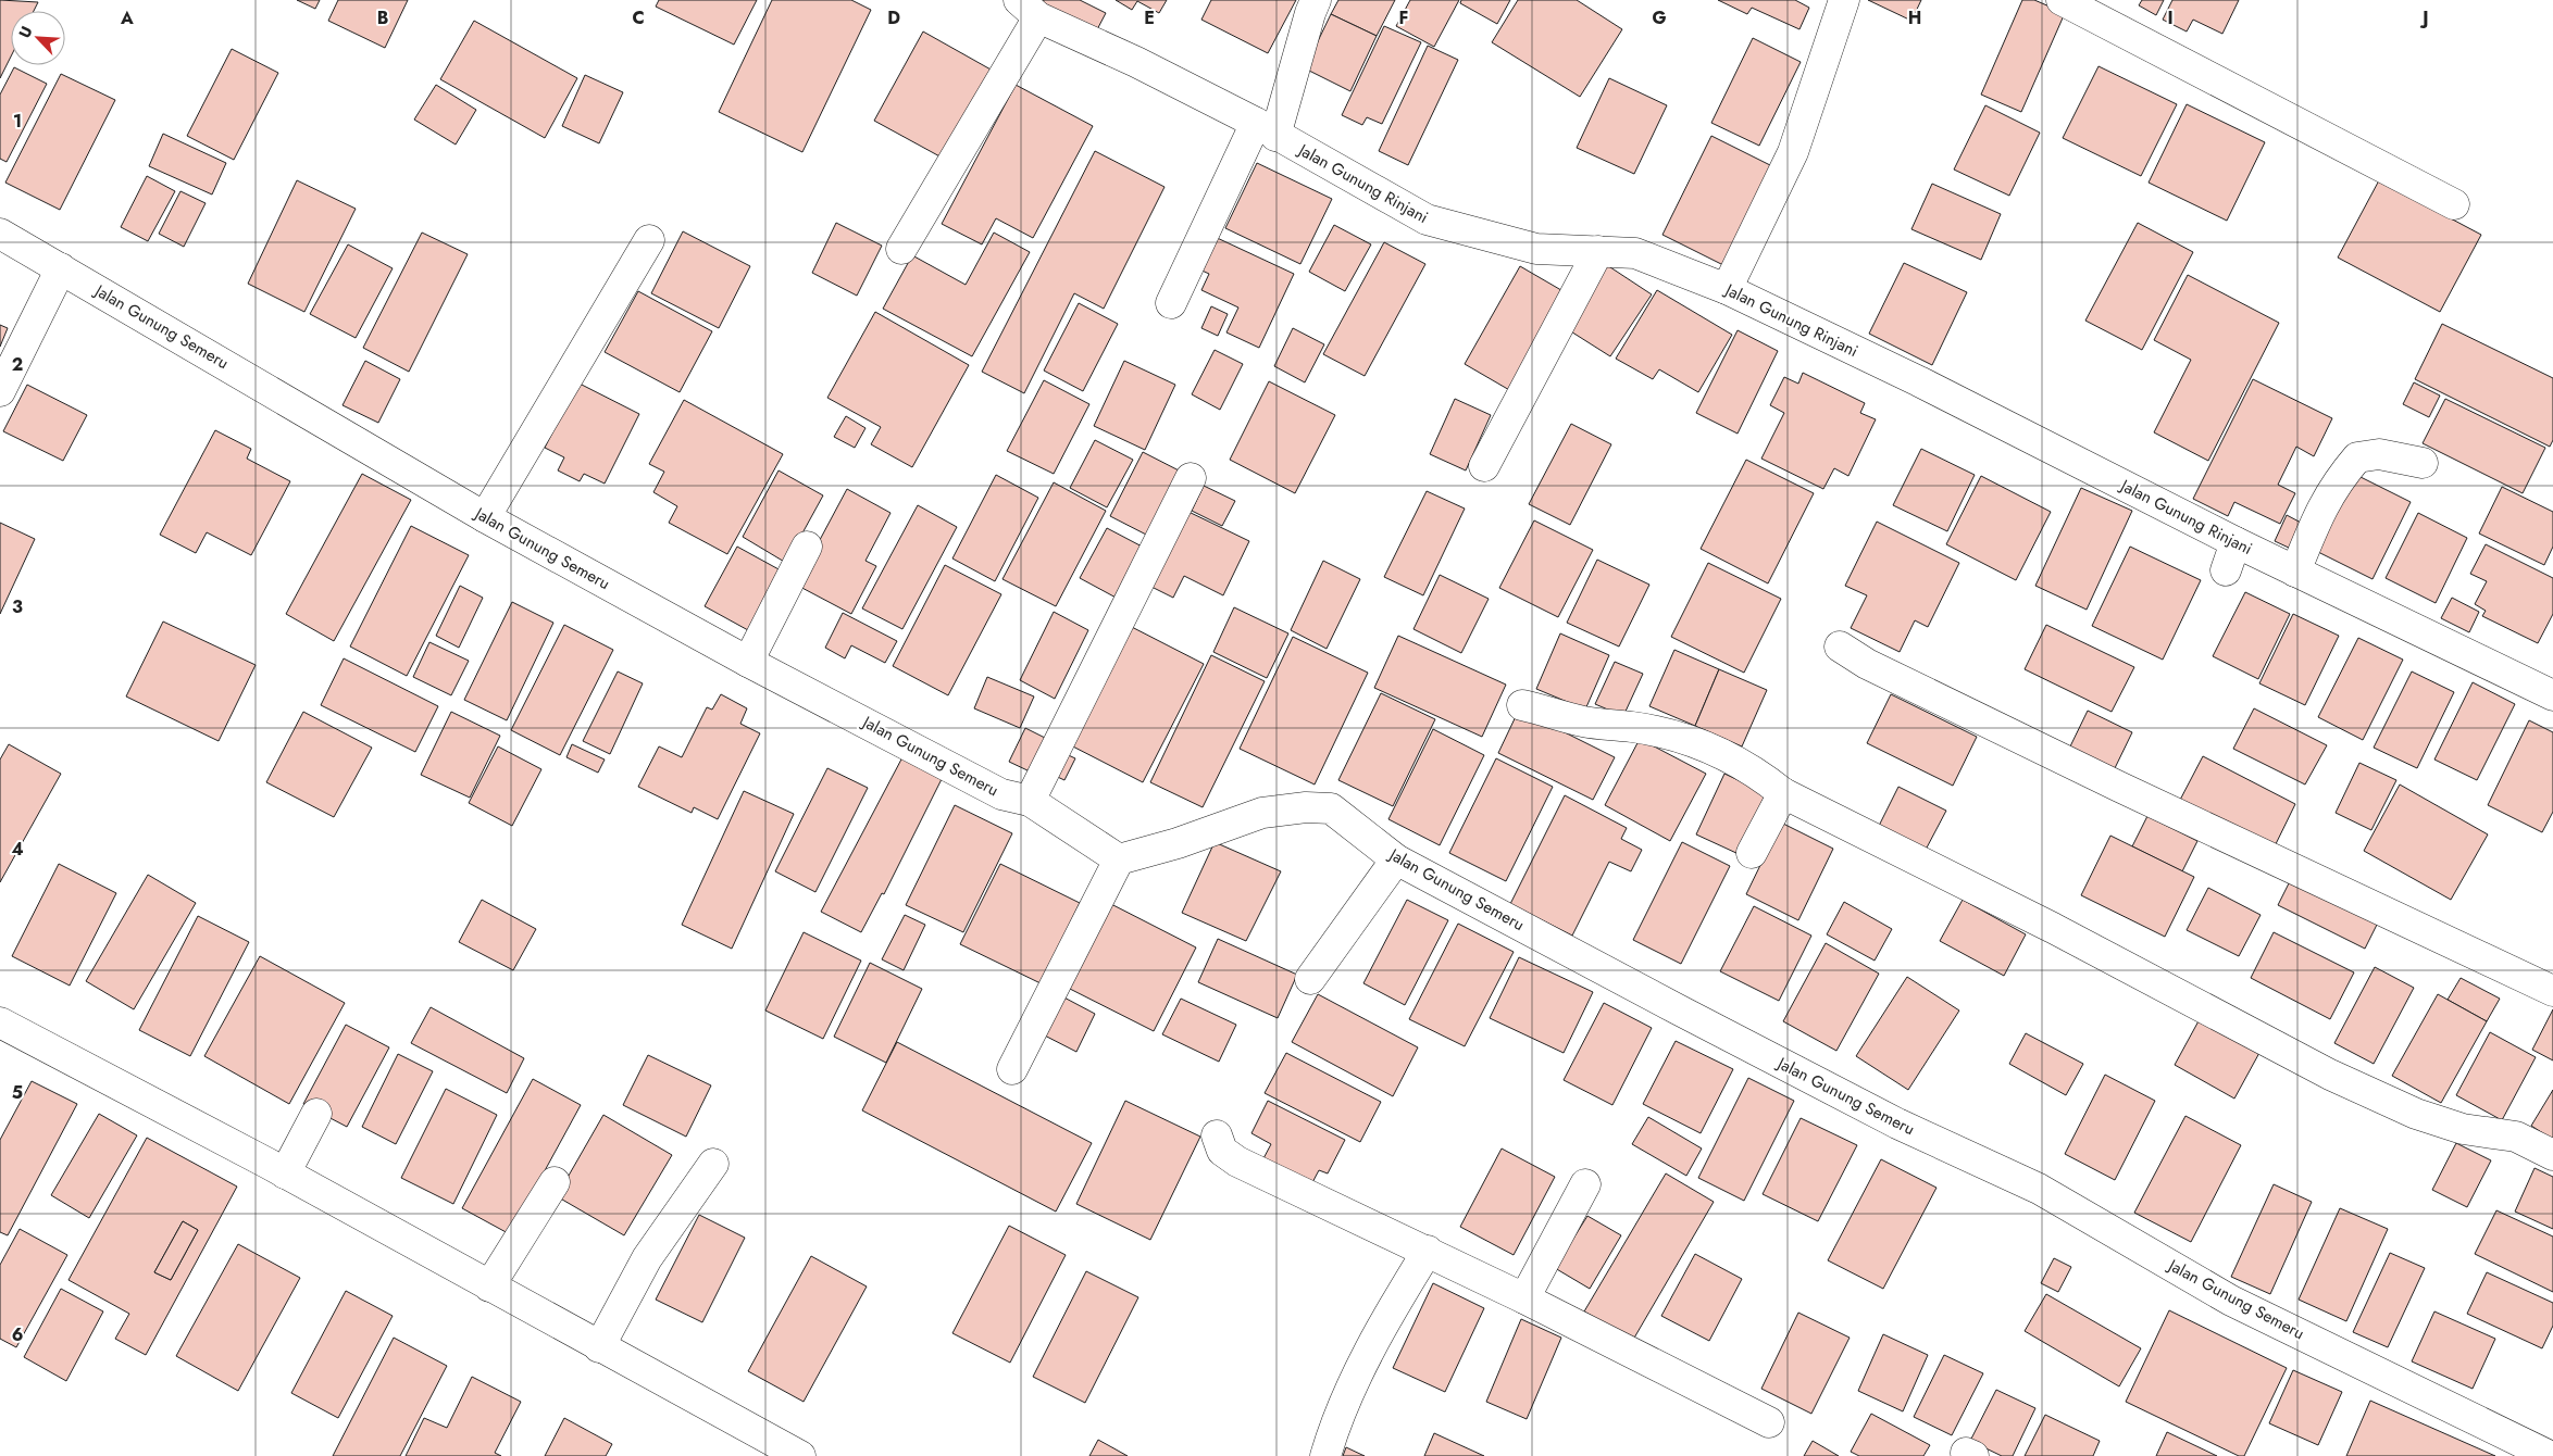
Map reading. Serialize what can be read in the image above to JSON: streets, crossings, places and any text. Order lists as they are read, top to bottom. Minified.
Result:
{"streets":{"street":["Jalan Gunung Rinjani","Jalan Gunung Semeru"]},"north":"top left","grid":{"columns":["A","B","C","D","E","F","G","H","I","J"],"rows":["1","2","3","4","5","6"]}}
